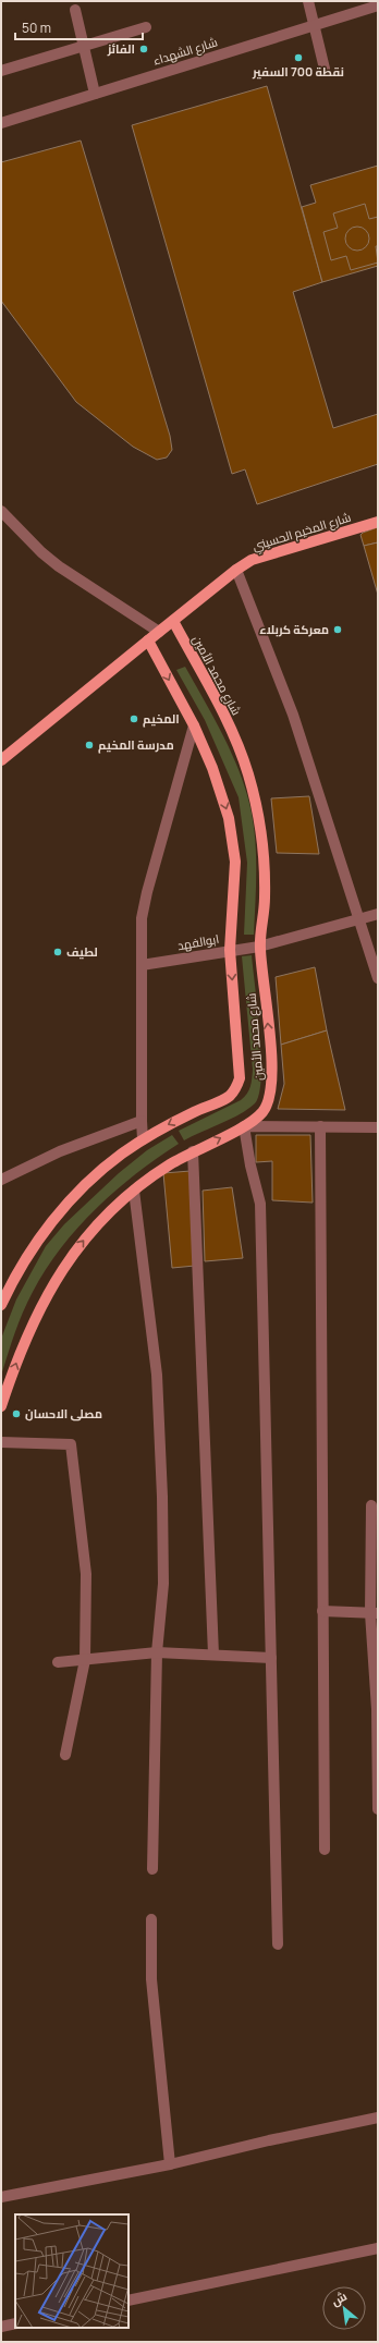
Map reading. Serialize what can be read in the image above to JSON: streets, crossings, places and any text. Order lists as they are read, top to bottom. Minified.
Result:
{"streets":{"main road":["شارع المخيم الحسيني","شارع محمد الأمين"],"street":["شارع الشهداء","ابوالفهد"]},"crossings":[["شارع المخيم الحسيني","شارع محمد الأمين"],["شارع محمد الأمين","ابوالفهد"]],"places":["الفائز","نقطة 700 السفير","معركة كربلاء","المخيم","مدرسة المخيم","لطيف","مصلى الاحسان"],"scale_bar":"50 m","north":"top left"}
